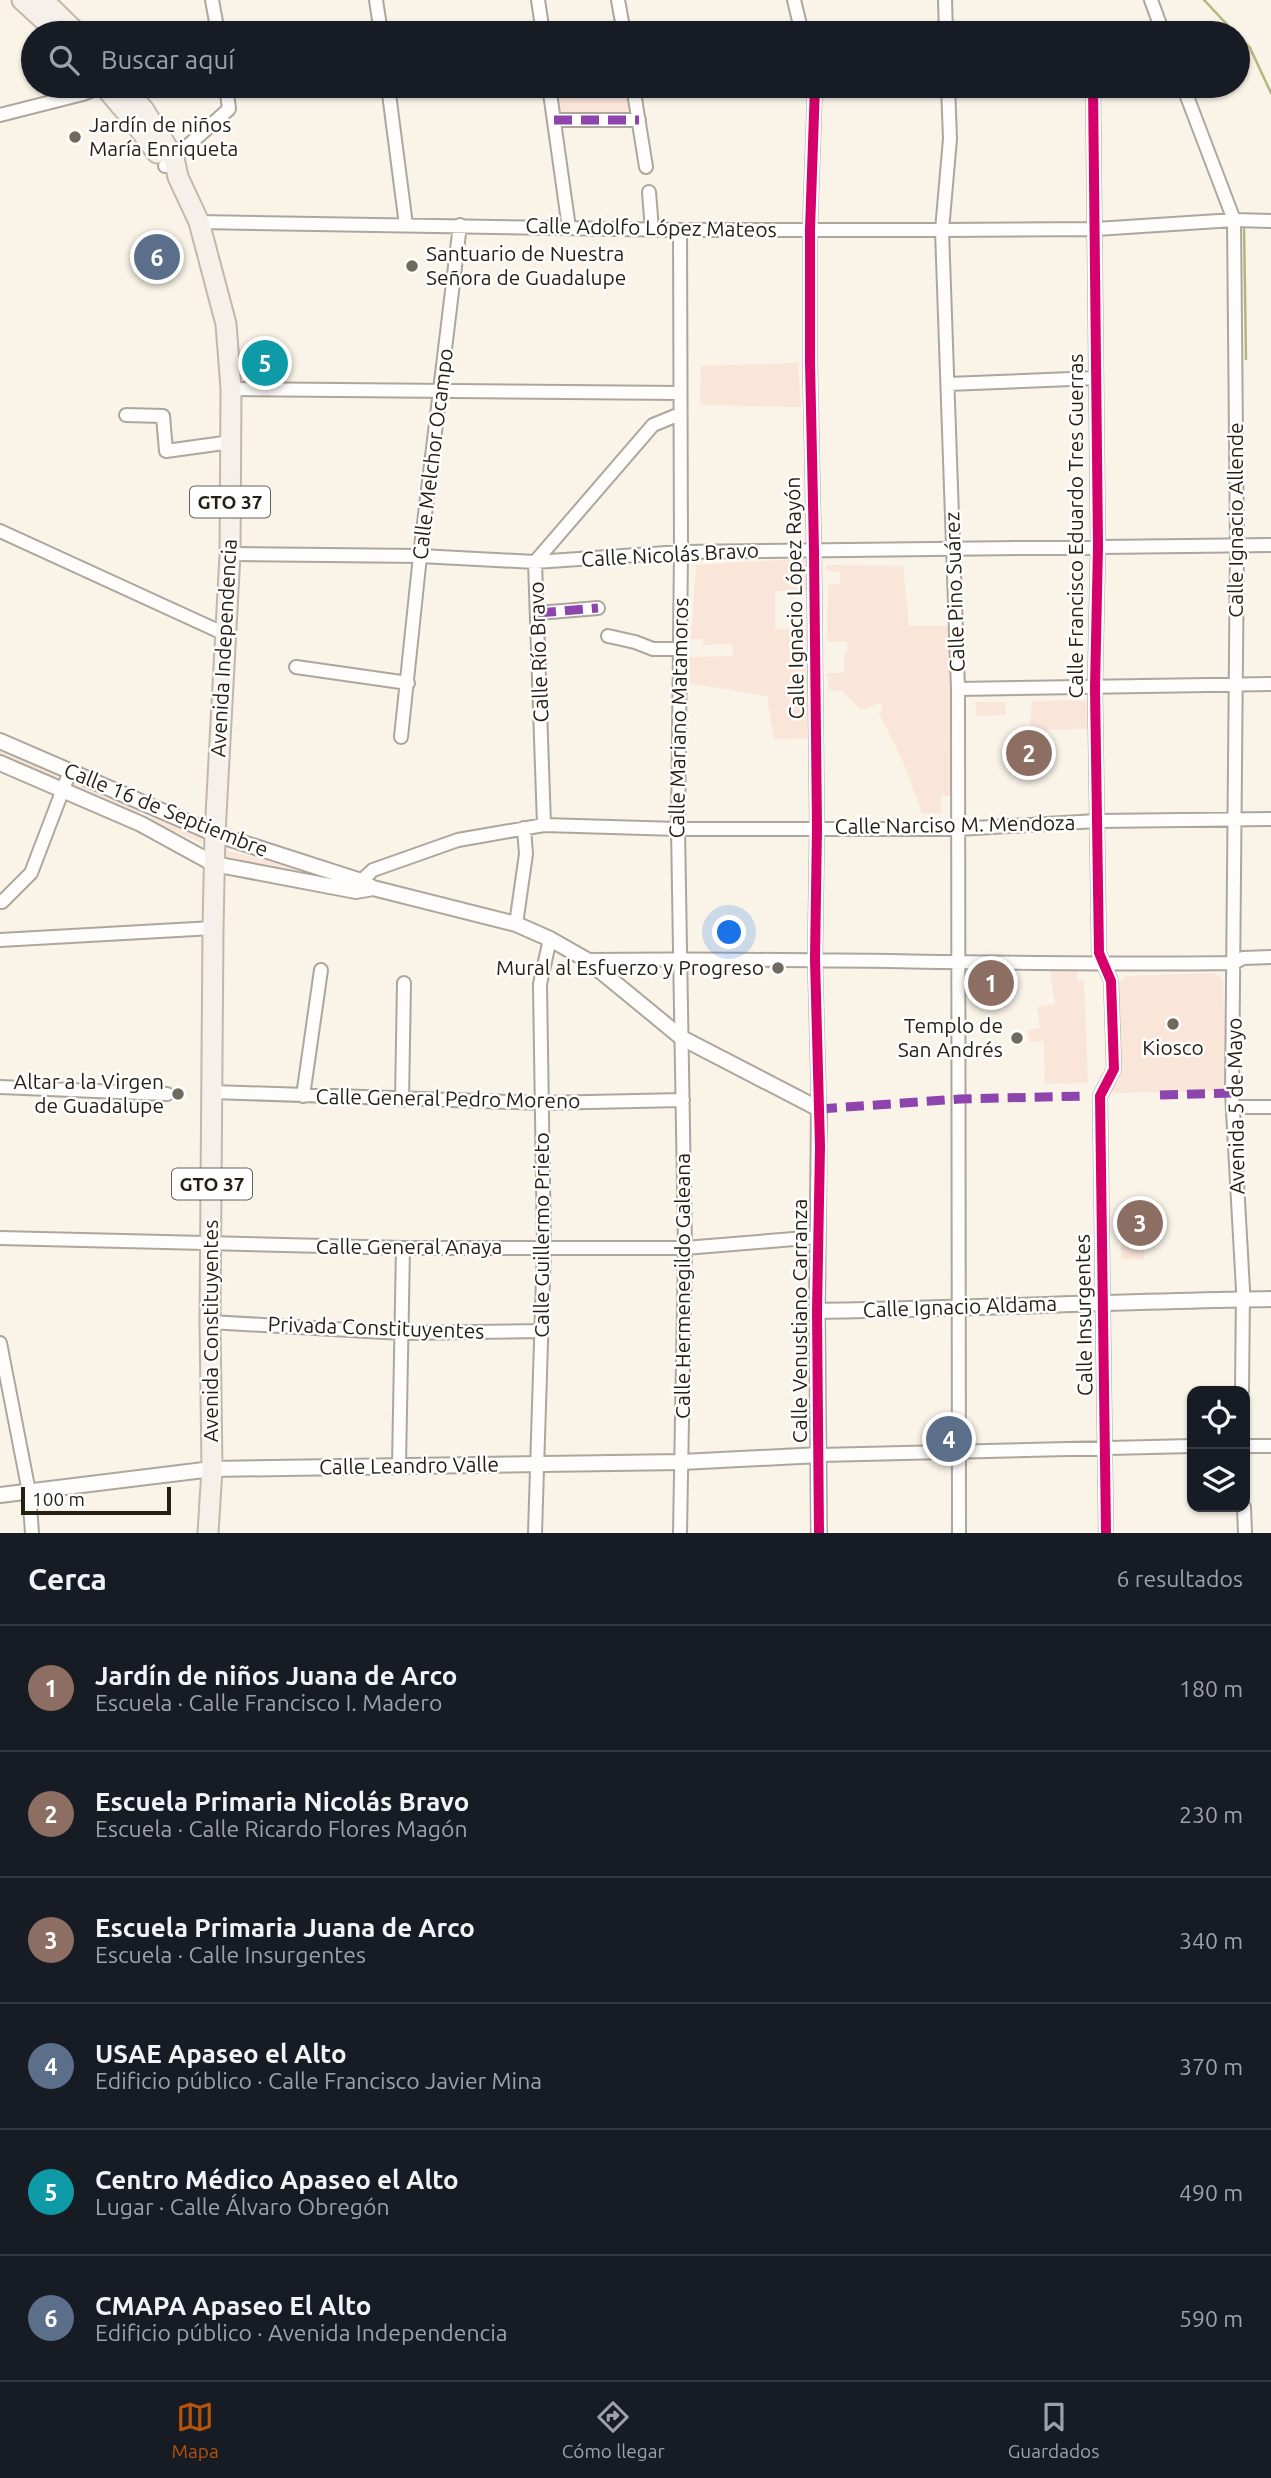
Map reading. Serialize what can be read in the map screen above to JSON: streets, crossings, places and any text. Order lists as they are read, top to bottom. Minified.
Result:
{"streets":{"main road":["GTO 37","Avenida Independencia","Avenida Constituyentes"],"street":["Calle Adolfo López Mateos","Calle Melchor Ocampo","Calle Ignacio Allende","Calle Francisco Eduardo Tres Guerras","Calle Nicolás Bravo","Calle Pino Suárez","Calle Ignacio López Rayón","Calle Río Bravo","Calle Mariano Matamoros","Calle 16 de Septiembre","Calle Narciso M. Mendoza","Calle General Pedro Moreno","Avenida 5 de Mayo","Calle Guillermo Prieto","Calle General Anaya","Calle Hermenegildo Galeana","Calle Ignacio Aldama","Calle Insurgentes","Calle Venustiano Carranza","Privada Constituyentes","Calle Leandro Valle"]},"crossings":[["Calle Adolfo López Mateos","Calle Melchor Ocampo"],["Calle Adolfo López Mateos","Calle Ignacio Allende"],["Calle Adolfo López Mateos","Calle Francisco Eduardo Tres Guerras"],["Calle Adolfo López Mateos","Calle Pino Suárez"],["Calle Adolfo López Mateos","Calle Ignacio López Rayón"],["Calle Adolfo López Mateos","Avenida Independencia"],["Calle Adolfo López Mateos","Calle Mariano Matamoros"],["Calle Melchor Ocampo","Calle Nicolás Bravo"],["Calle Ignacio Allende","Calle Nicolás Bravo"],["Calle Ignacio Allende","Calle Narciso M. Mendoza"],["Calle Ignacio Allende","Avenida 5 de Mayo"],["Calle Francisco Eduardo Tres Guerras","Calle Nicolás Bravo"],["Calle Francisco Eduardo Tres Guerras","Calle Narciso M. Mendoza"],["Calle Francisco Eduardo Tres Guerras","Calle Insurgentes"],["Calle Nicolás Bravo","Calle Pino Suárez"],["Calle Nicolás Bravo","Calle Ignacio López Rayón"],["Calle Nicolás Bravo","Avenida Independencia"],["Calle Nicolás Bravo","Calle Río Bravo"],["Calle Nicolás Bravo","Calle Mariano Matamoros"],["Calle Pino Suárez","Calle Narciso M. Mendoza"],["Calle Pino Suárez","Calle Ignacio Aldama"],["Calle Ignacio López Rayón","Calle 16 de Septiembre"],["Calle Ignacio López Rayón","Calle Narciso M. Mendoza"],["Calle Ignacio López Rayón","Calle Venustiano Carranza"],["Avenida Independencia","Calle 16 de Septiembre"],["Avenida Independencia","Avenida Constituyentes"],["Calle Río Bravo","Calle Mariano Matamoros"],["Calle Río Bravo","Calle Narciso M. Mendoza"],["Calle Mariano Matamoros","Calle 16 de Septiembre"],["Calle Mariano Matamoros","Calle Narciso M. Mendoza"],["Calle Mariano Matamoros","Calle Hermenegildo Galeana"],["Calle 16 de Septiembre","Calle Narciso M. Mendoza"],["Calle 16 de Septiembre","Calle Guillermo Prieto"],["Calle 16 de Septiembre","Calle Hermenegildo Galeana"],["Calle 16 de Septiembre","Calle Venustiano Carranza"],["Calle 16 de Septiembre","Avenida Constituyentes"],["Calle Narciso M. Mendoza","Avenida 5 de Mayo"],["Calle General Pedro Moreno","Calle Guillermo Prieto"],["Calle General Pedro Moreno","Calle Hermenegildo Galeana"],["Calle General Pedro Moreno","Avenida Constituyentes"],["Avenida 5 de Mayo","Calle Ignacio Aldama"],["Calle Guillermo Prieto","Calle General Anaya"],["Calle Guillermo Prieto","Privada Constituyentes"],["Calle Guillermo Prieto","Calle Leandro Valle"],["Calle General Anaya","Calle Hermenegildo Galeana"],["Calle General Anaya","Calle Venustiano Carranza"],["Calle General Anaya","Avenida Constituyentes"],["Calle Hermenegildo Galeana","Calle Leandro Valle"],["Calle Ignacio Aldama","Calle Insurgentes"],["Calle Ignacio Aldama","Calle Venustiano Carranza"],["Calle Venustiano Carranza","Calle Leandro Valle"],["Privada Constituyentes","Avenida Constituyentes"],["Avenida Constituyentes","Calle Leandro Valle"]],"places":["Jardín de niños María Enriqueta","Santuario de Nuestra Señora de Guadalupe","Mural al Esfuerzo y Progreso","Kiosco","Templo de San Andrés","Altar a la Virgen de Guadalupe"],"scale_bar":"100 m","page":{"search":"Buscar aquí","pins":["6","5","2","1","3","4"],"scale":"100 m","heading":["Cerca","6 resultados"],"list":[{"mark":"1","name":"Jardín de niños Juana de Arco","note":"Escuela · Calle Francisco I. Madero","value":"180 m"},{"mark":"2","name":"Escuela Primaria Nicolás Bravo","note":"Escuela · Calle Ricardo Flores Magón","value":"230 m"},{"mark":"3","name":"Escuela Primaria Juana de Arco","note":"Escuela · Calle Insurgentes","value":"340 m"},{"mark":"4","name":"USAE Apaseo el Alto","note":"Edificio público · Calle Francisco Javier Mina","value":"370 m"},{"mark":"5","name":"Centro Médico Apaseo el Alto","note":"Lugar · Calle Álvaro Obregón","value":"490 m"},{"mark":"6","name":"CMAPA Apaseo El Alto","note":"Edificio público · Avenida Independencia","value":"590 m"}],"nav":["Mapa","Cómo llegar","Guardados"]}}
